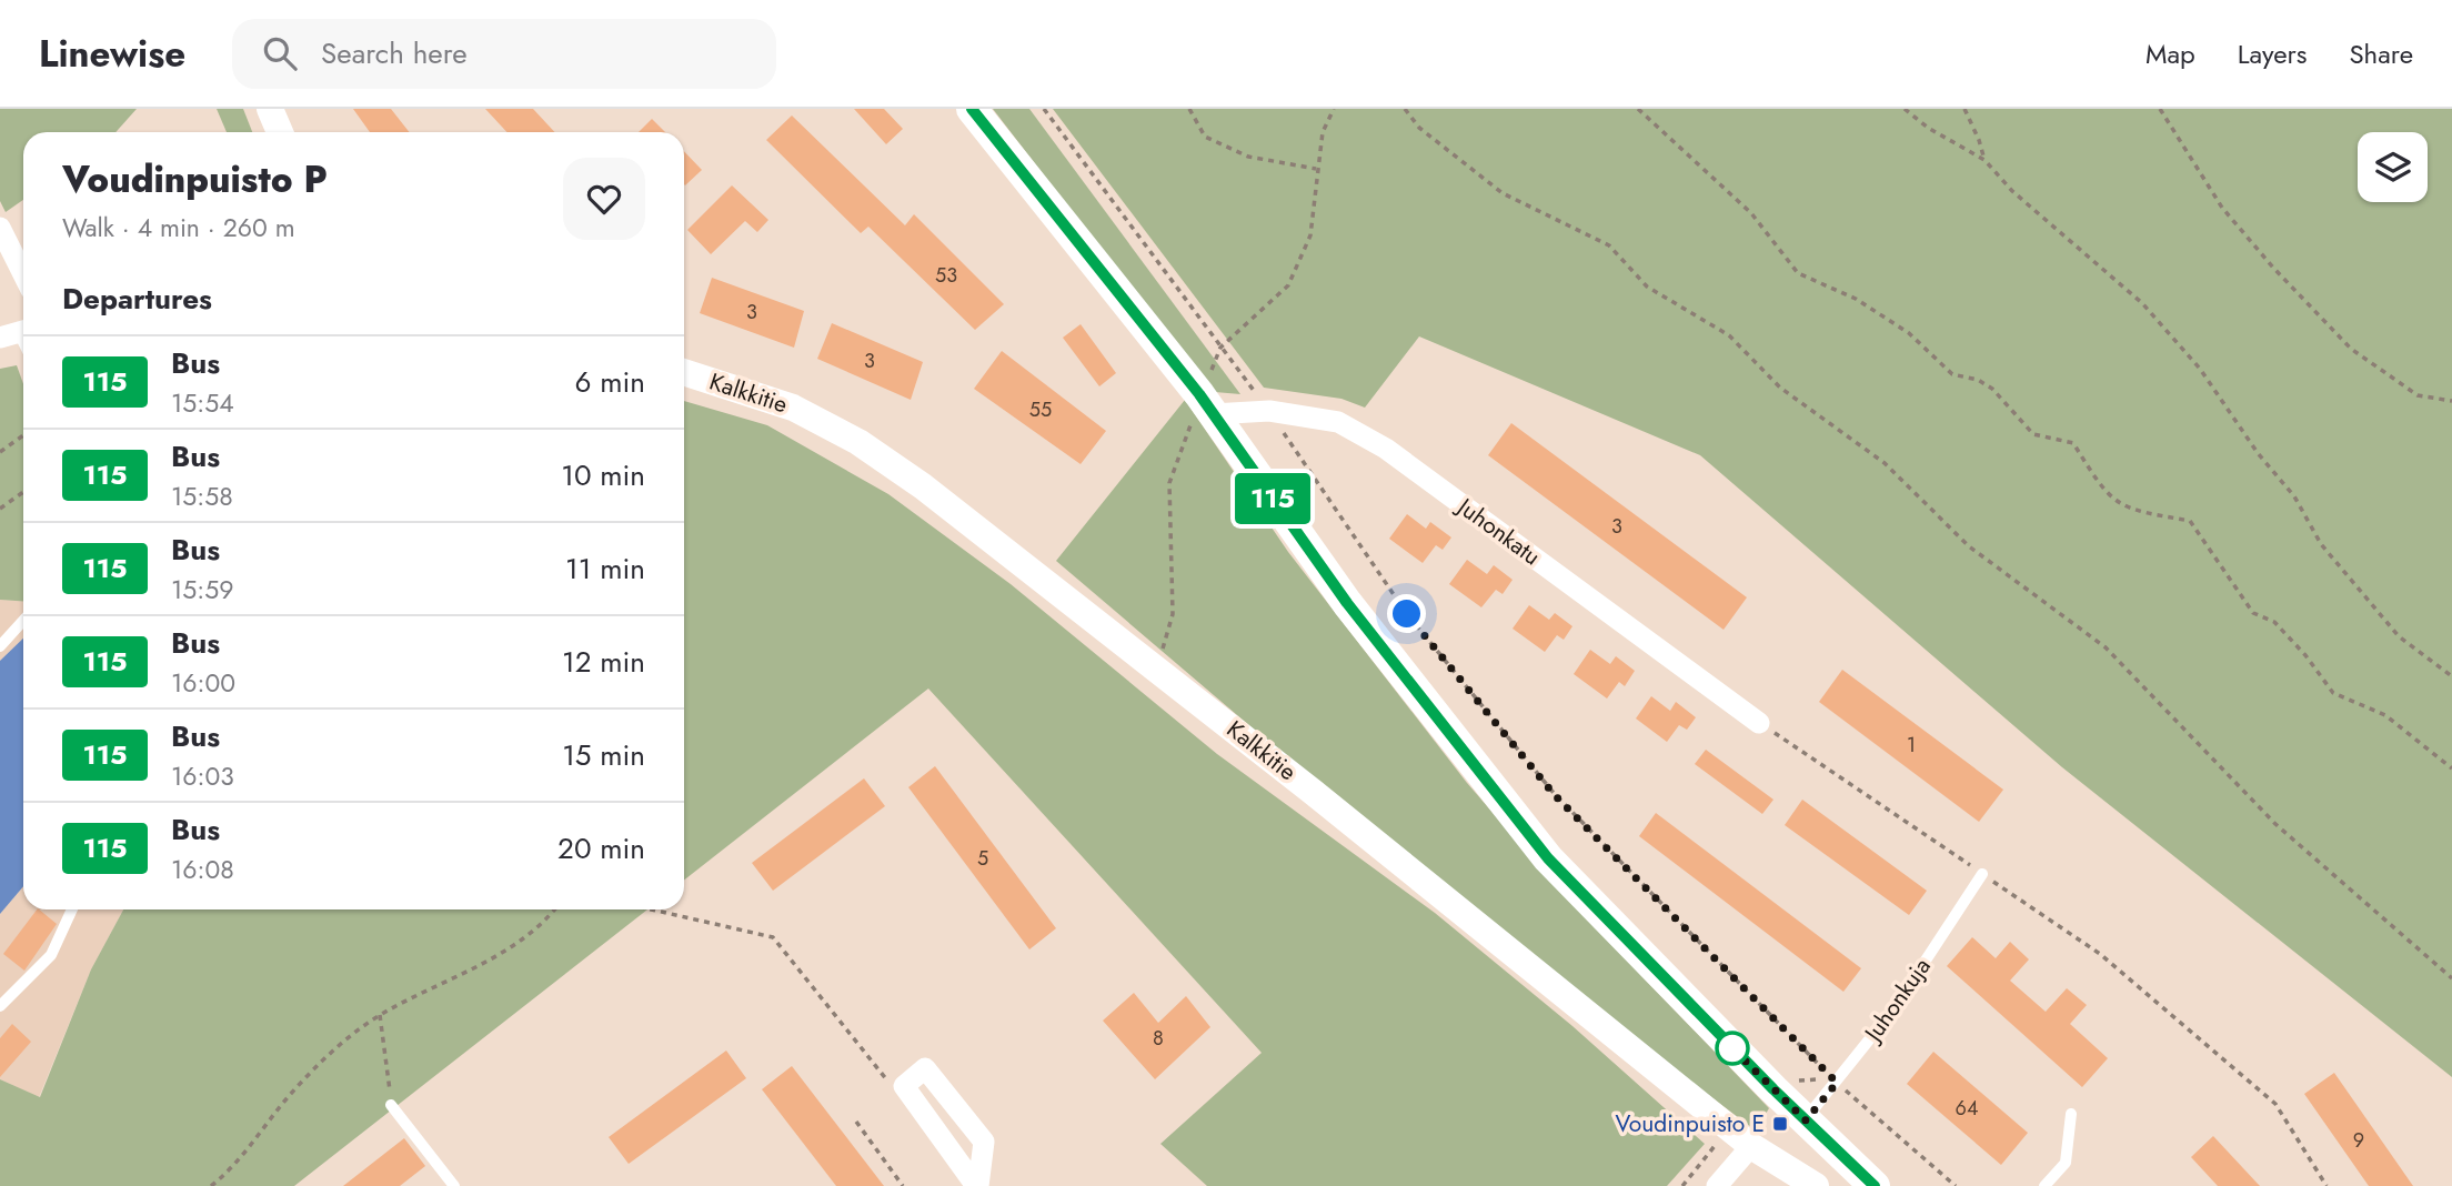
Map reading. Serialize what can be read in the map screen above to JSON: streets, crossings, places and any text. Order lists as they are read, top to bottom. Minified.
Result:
{"streets":{"street":["Kalkkitie","Juhonkatu"],"lane":["Juhonkuja"]},"places":{"transit":["Voudinpuisto E"]},"lines":["bus line 115"],"house_numbers":["53","3","3","55","3","1","5","8","64","9"],"page":{"header":"Linewise","search":"Search here","nav":["Map","Layers","Share"],"on_map":"115","heading":[["Voudinpuisto P","Walk · 4 min · 260 m"],"Departures"],"list":[{"mark":"115","name":"Bus","note":"15:54","value":"6 min"},{"mark":"115","name":"Bus","note":"15:58","value":"10 min"},{"mark":"115","name":"Bus","note":"15:59","value":"11 min"},{"mark":"115","name":"Bus","note":"16:00","value":"12 min"},{"mark":"115","name":"Bus","note":"16:03","value":"15 min"},{"mark":"115","name":"Bus","note":"16:08","value":"20 min"}]}}
